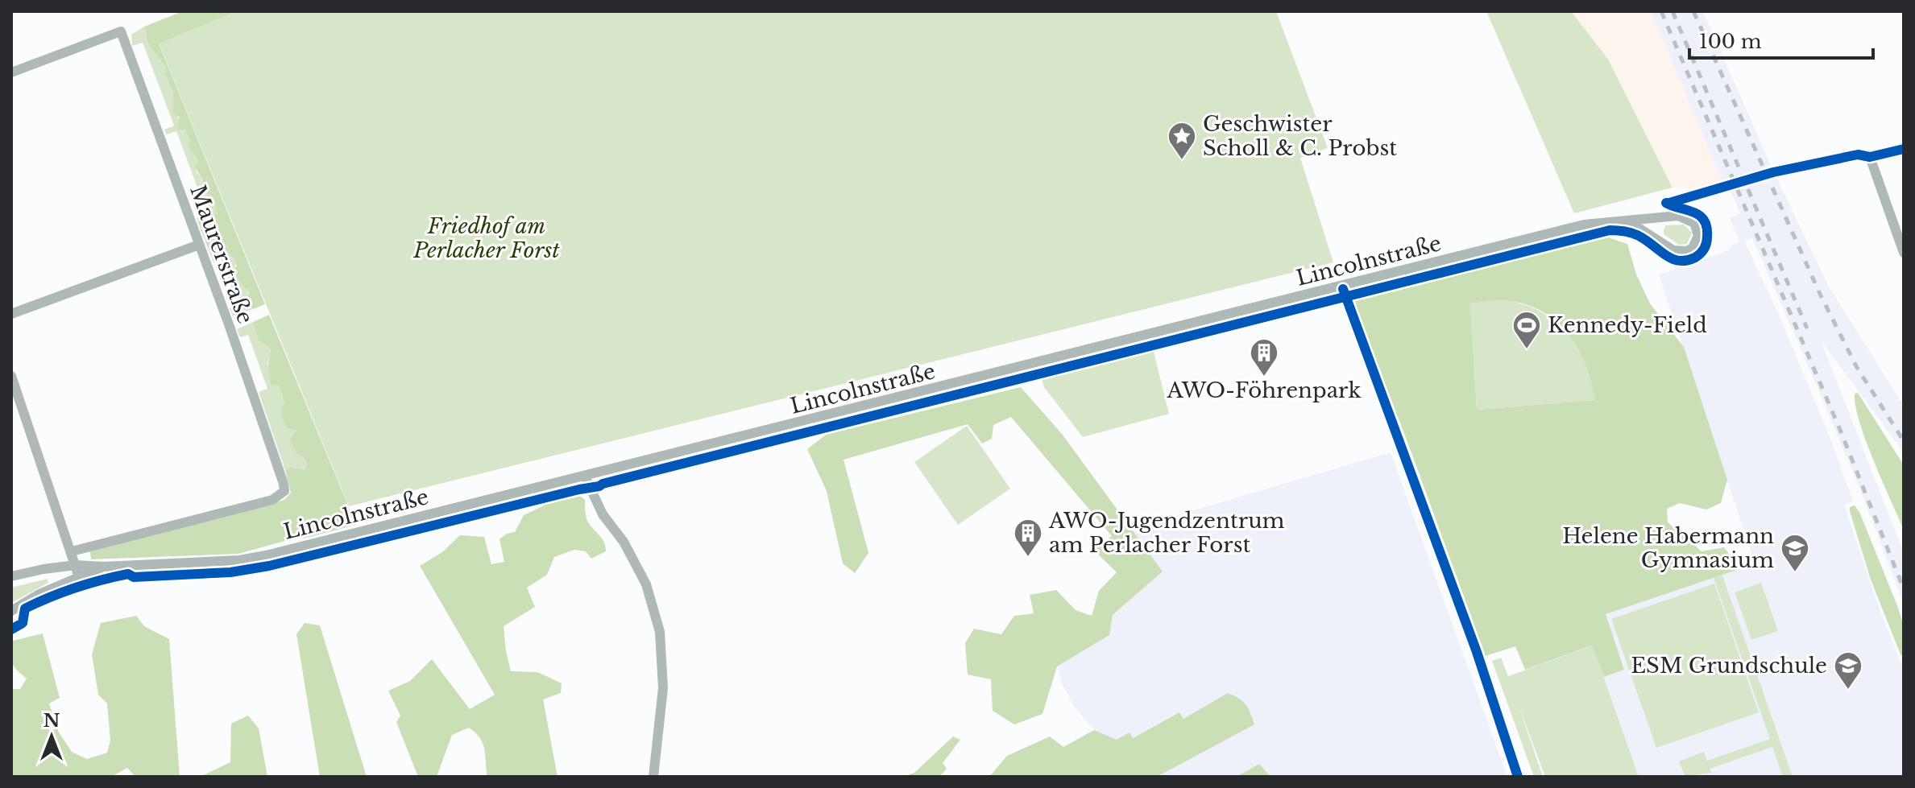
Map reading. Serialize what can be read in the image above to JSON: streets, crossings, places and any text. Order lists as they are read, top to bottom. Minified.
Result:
{"streets":{"street":["Maurerstraße","Lincolnstraße"]},"crossings":[["Maurerstraße","Lincolnstraße"]],"parks":["Friedhof am Perlacher Forst"],"places":{"place":["Geschwister Scholl & C. Probst"],"sports":["Kennedy-Field"],"building":["AWO-Föhrenpark","AWO-Jugendzentrum am Perlacher Forst"],"school or university":["Helene Habermann Gymnasium","ESM Grundschule"]},"scale_bar":"100 m","north":"top"}
